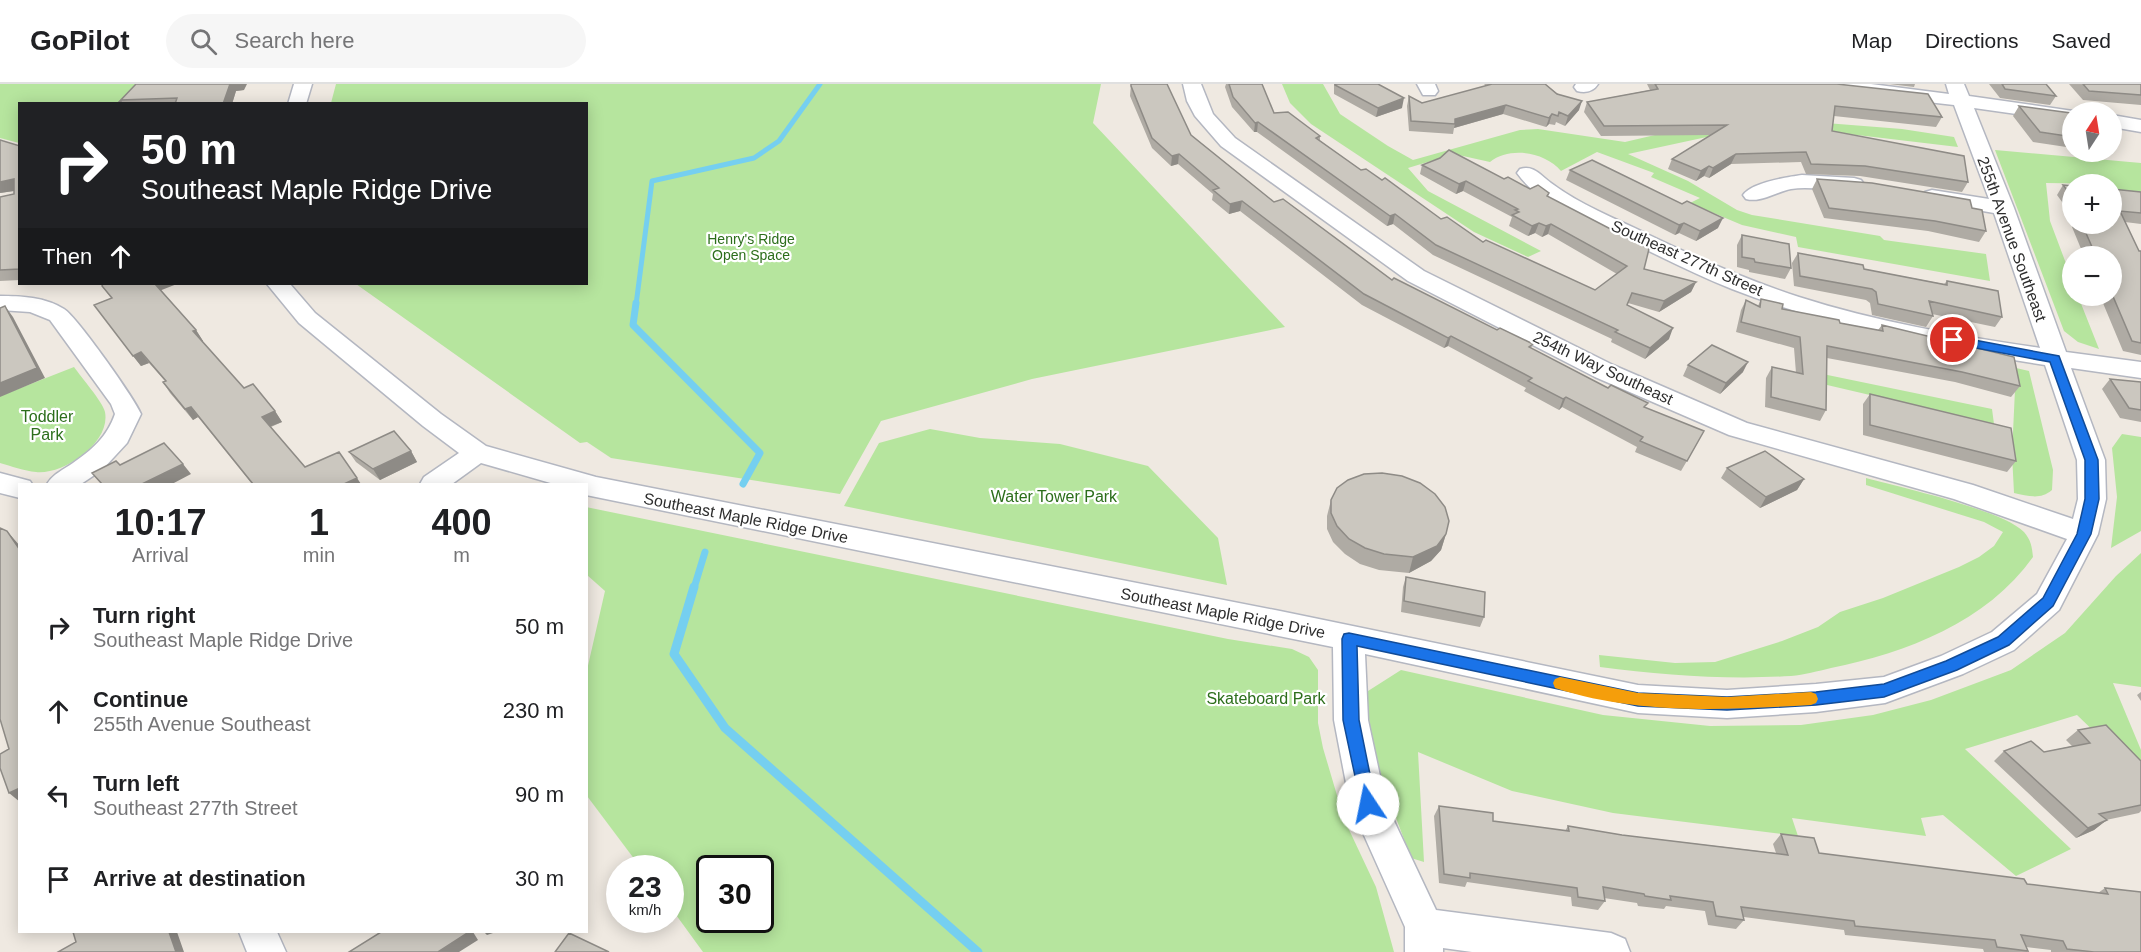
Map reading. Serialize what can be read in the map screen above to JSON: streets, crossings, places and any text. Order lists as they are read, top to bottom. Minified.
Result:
{"streets":{"street":["255th Avenue Southeast","Southeast 277th Street","254th Way Southeast","Southeast Maple Ridge Drive"]},"crossings":[["255th Avenue Southeast","Southeast 277th Street"],["255th Avenue Southeast","254th Way Southeast"],["255th Avenue Southeast","Southeast Maple Ridge Drive"],["254th Way Southeast","Southeast Maple Ridge Drive"]],"parks":["Henry's Ridge Open Space","Toddler Park","Water Tower Park","Skateboard Park"],"north":"top","page":{"header":"GoPilot","search":"Search here","nav":["Map","Directions","Saved"],"map_buttons":["+","−"],"turn":["50 m","Southeast Maple Ridge Drive"],"then":"Then","eta":["10:17","Arrival","1","min","400","m"],"list":[{"name":"Turn right","note":"Southeast Maple Ridge Drive","value":"50 m"},{"name":"Continue","note":"255th Avenue Southeast","value":"230 m"},{"name":"Turn left","note":"Southeast 277th Street","value":"90 m"},{"name":"Arrive at destination","value":"30 m"}],"speed":"23 km/h","limit":"30"}}
